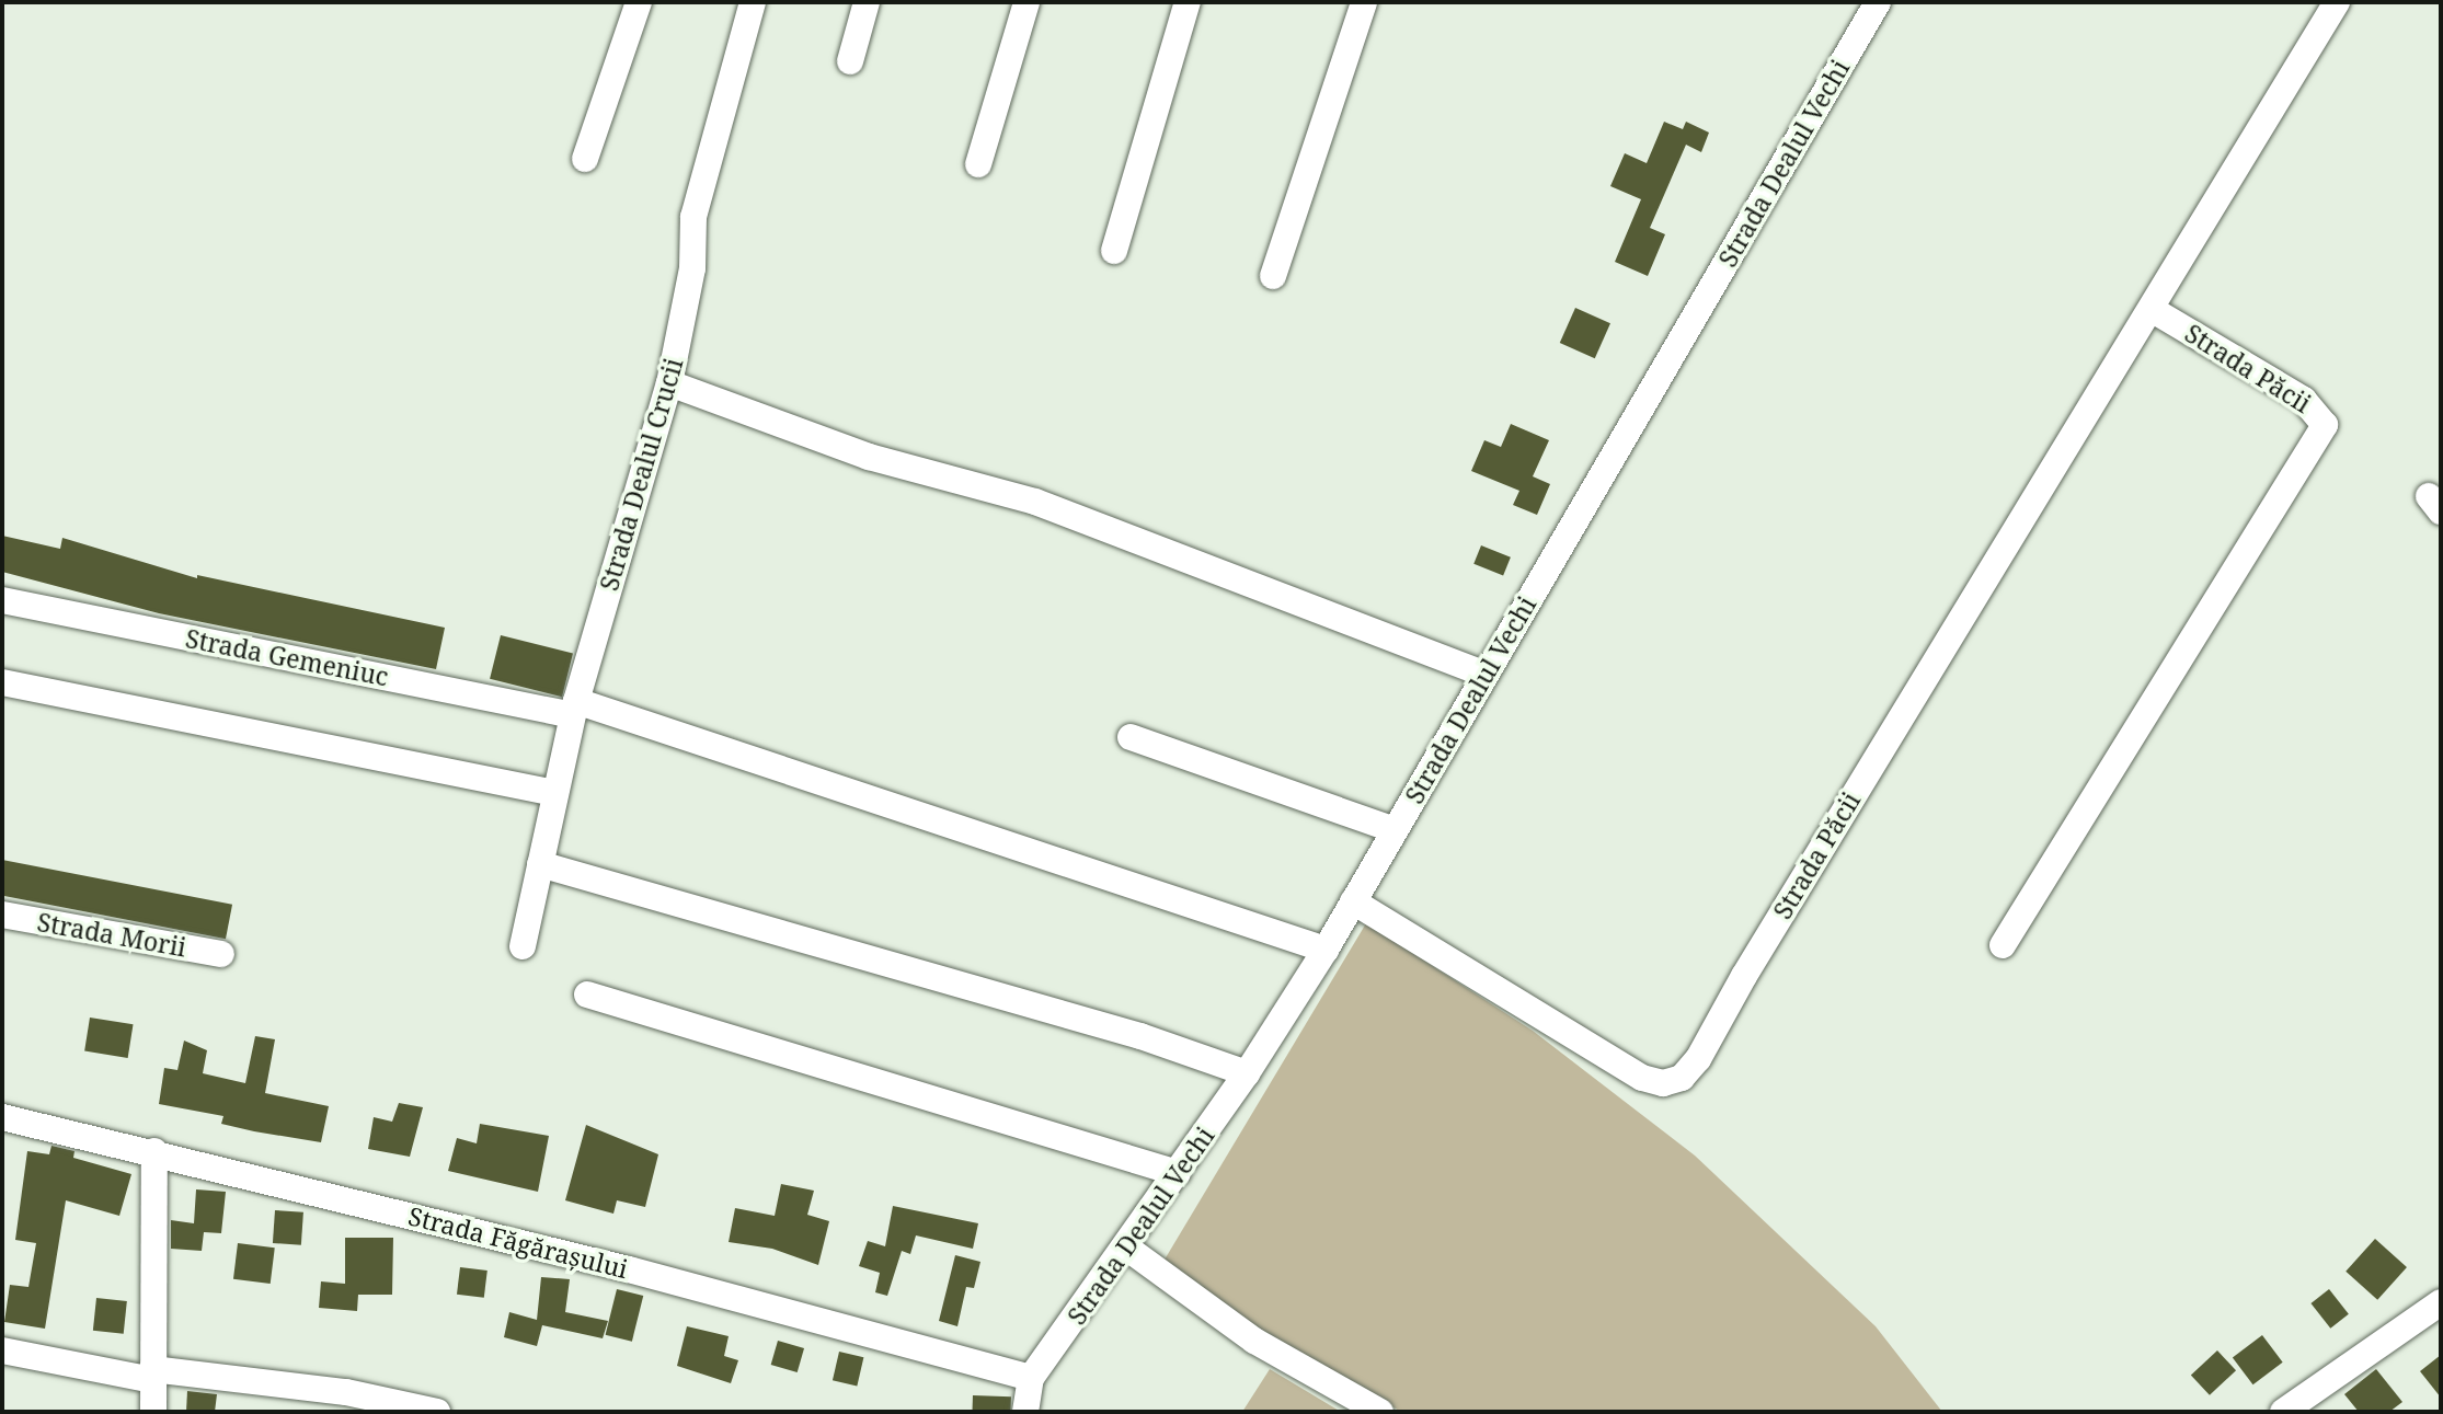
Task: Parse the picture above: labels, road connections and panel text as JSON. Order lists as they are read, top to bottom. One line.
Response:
{"streets":{"street":["Strada Dealul Vechi","Strada Păcii","Strada Dealul Crucii","Strada Gemeniuc","Strada Morii","Strada Făgărașului"]},"crossings":[["Strada Dealul Vechi","Strada Păcii"],["Strada Dealul Vechi","Strada Gemeniuc"],["Strada Dealul Vechi","Strada Făgărașului"],["Strada Dealul Crucii","Strada Gemeniuc"]]}
